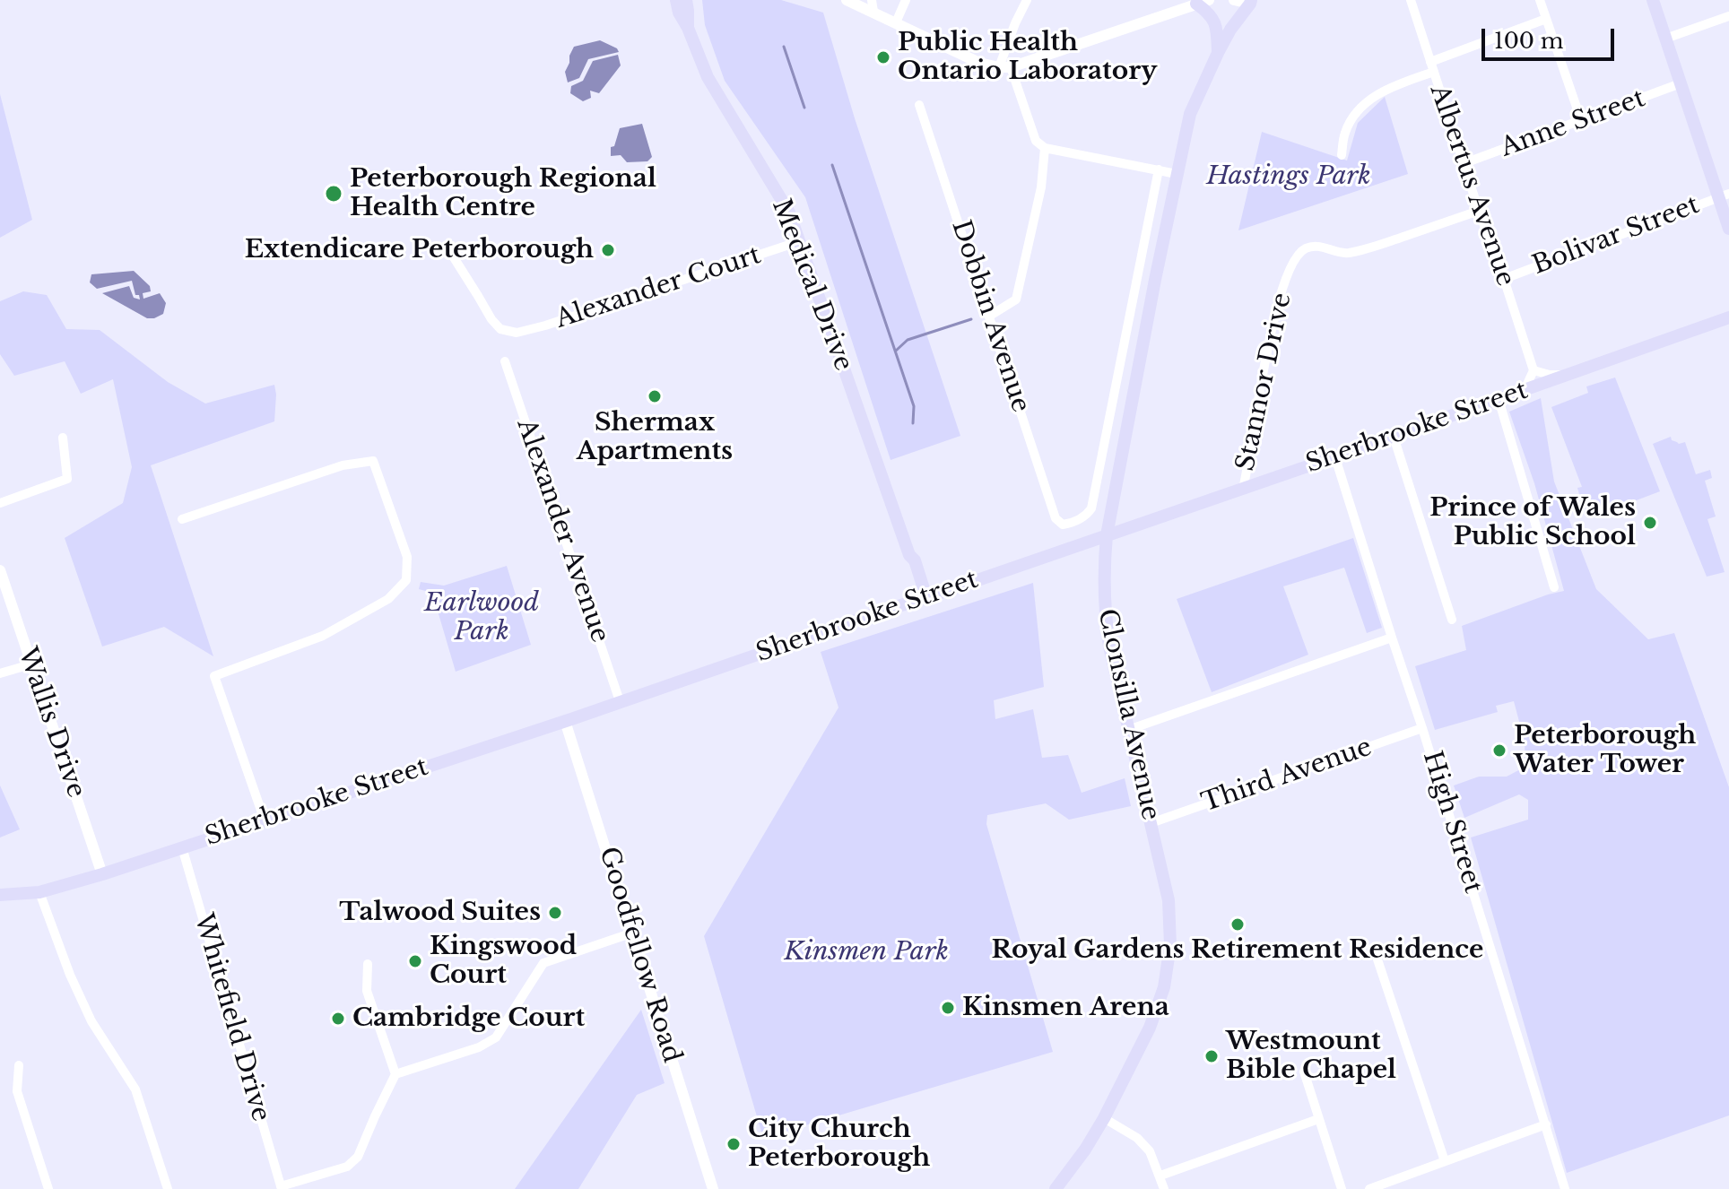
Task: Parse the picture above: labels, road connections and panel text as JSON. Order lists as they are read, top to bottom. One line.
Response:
{"streets":{"main road":["Medical Drive","Sherbrooke Street","Clonsilla Avenue"],"street":["Anne Street","Albertus Avenue","Bolivar Street","Alexander Court","Dobbin Avenue","Stannor Drive","Alexander Avenue","Wallis Drive","Third Avenue","High Street","Goodfellow Road","Whitefield Drive"]},"crossings":[["Anne Street","Albertus Avenue"],["Albertus Avenue","Bolivar Street"],["Albertus Avenue","Stannor Drive"],["Medical Drive","Alexander Court"],["Medical Drive","Sherbrooke Street"],["Stannor Drive","Sherbrooke Street"],["Sherbrooke Street","Alexander Avenue"],["Sherbrooke Street","Clonsilla Avenue"],["Sherbrooke Street","Wallis Drive"],["Sherbrooke Street","High Street"],["Sherbrooke Street","Goodfellow Road"],["Sherbrooke Street","Whitefield Drive"],["Clonsilla Avenue","Third Avenue"],["Third Avenue","High Street"]],"parks":["Hastings Park","Earlwood Park","Kinsmen Park"],"places":["Public Health Ontario Laboratory","Peterborough Regional Health Centre","Extendicare Peterborough","Shermax Apartments","Prince of Wales Public School","Peterborough Water Tower","Talwood Suites","Royal Gardens Retirement Residence","Kingswood Court","Kinsmen Arena","Cambridge Court","Westmount Bible Chapel","City Church Peterborough"],"scale_bar":"100 m"}
